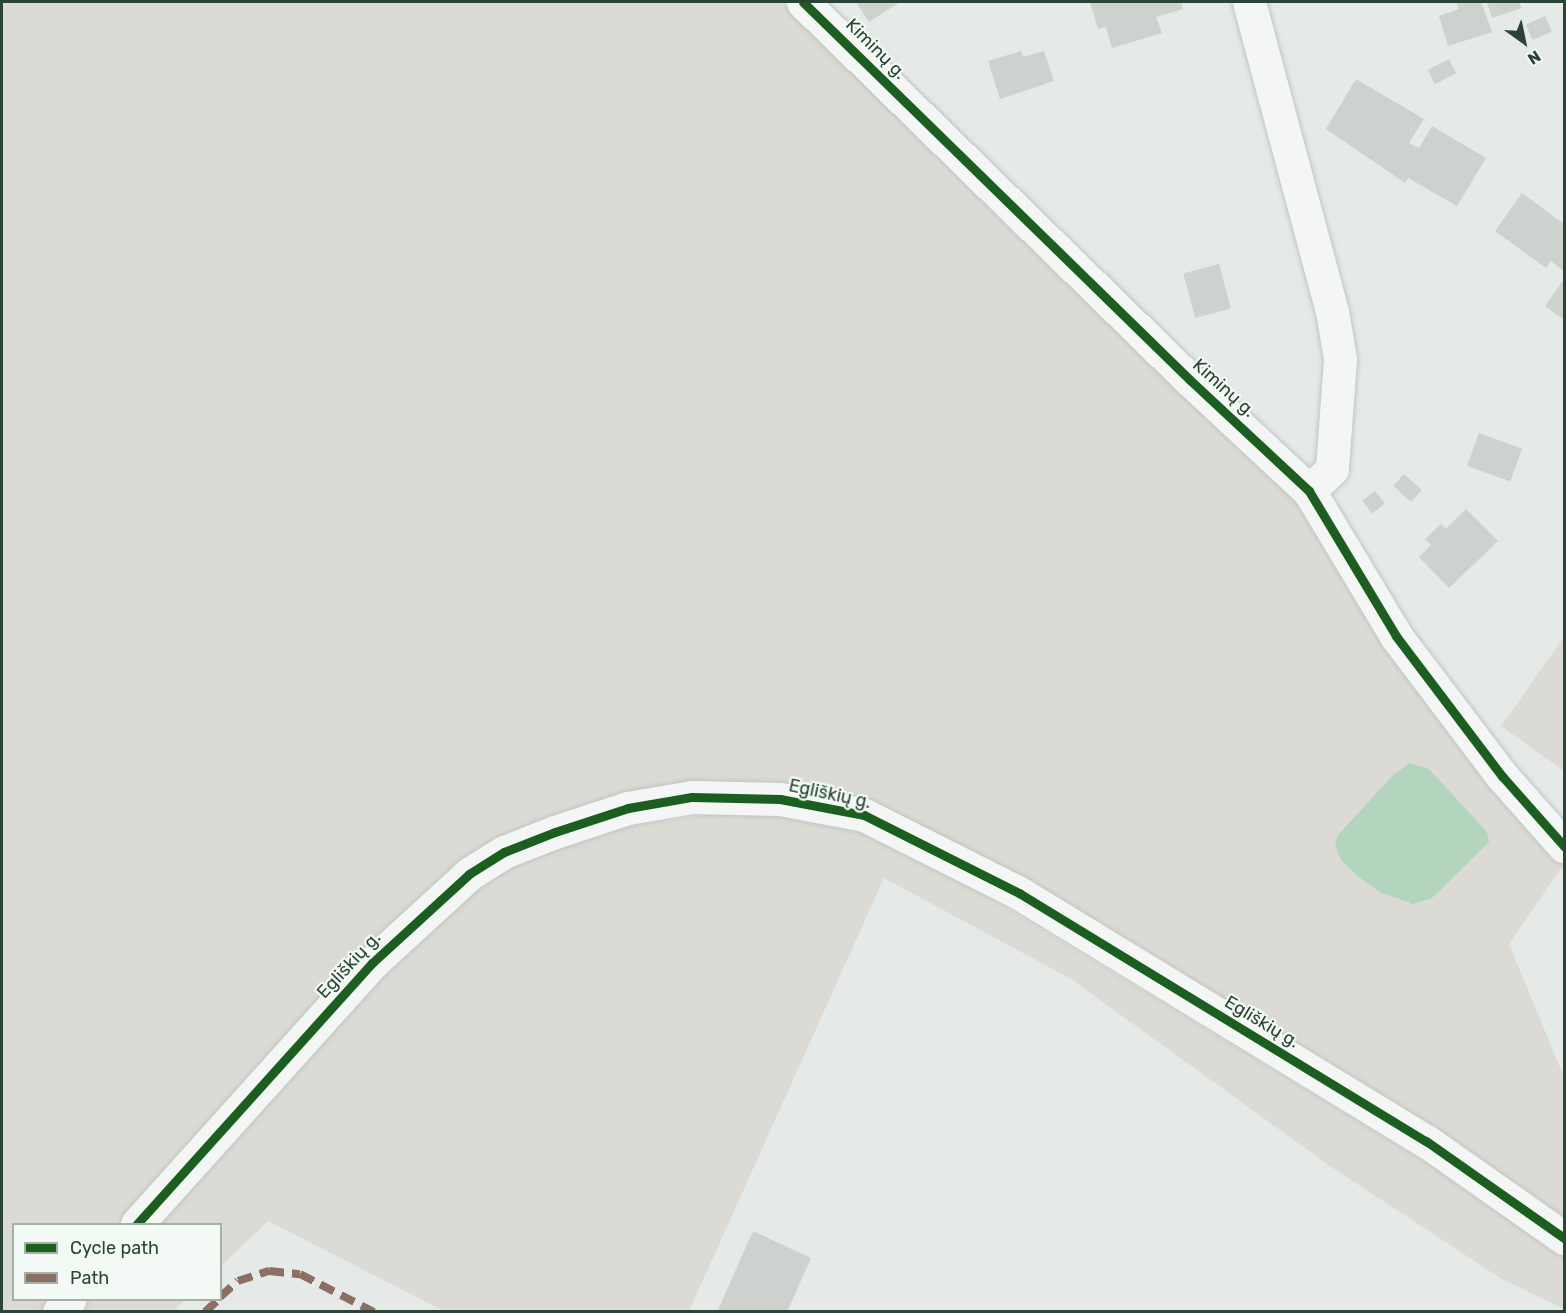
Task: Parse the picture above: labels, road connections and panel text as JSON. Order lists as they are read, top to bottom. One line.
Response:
{"streets":{"street":["Kiminų g.","Egliškių g."]},"legend":["Cycle path","Path"],"north":"bottom right"}
